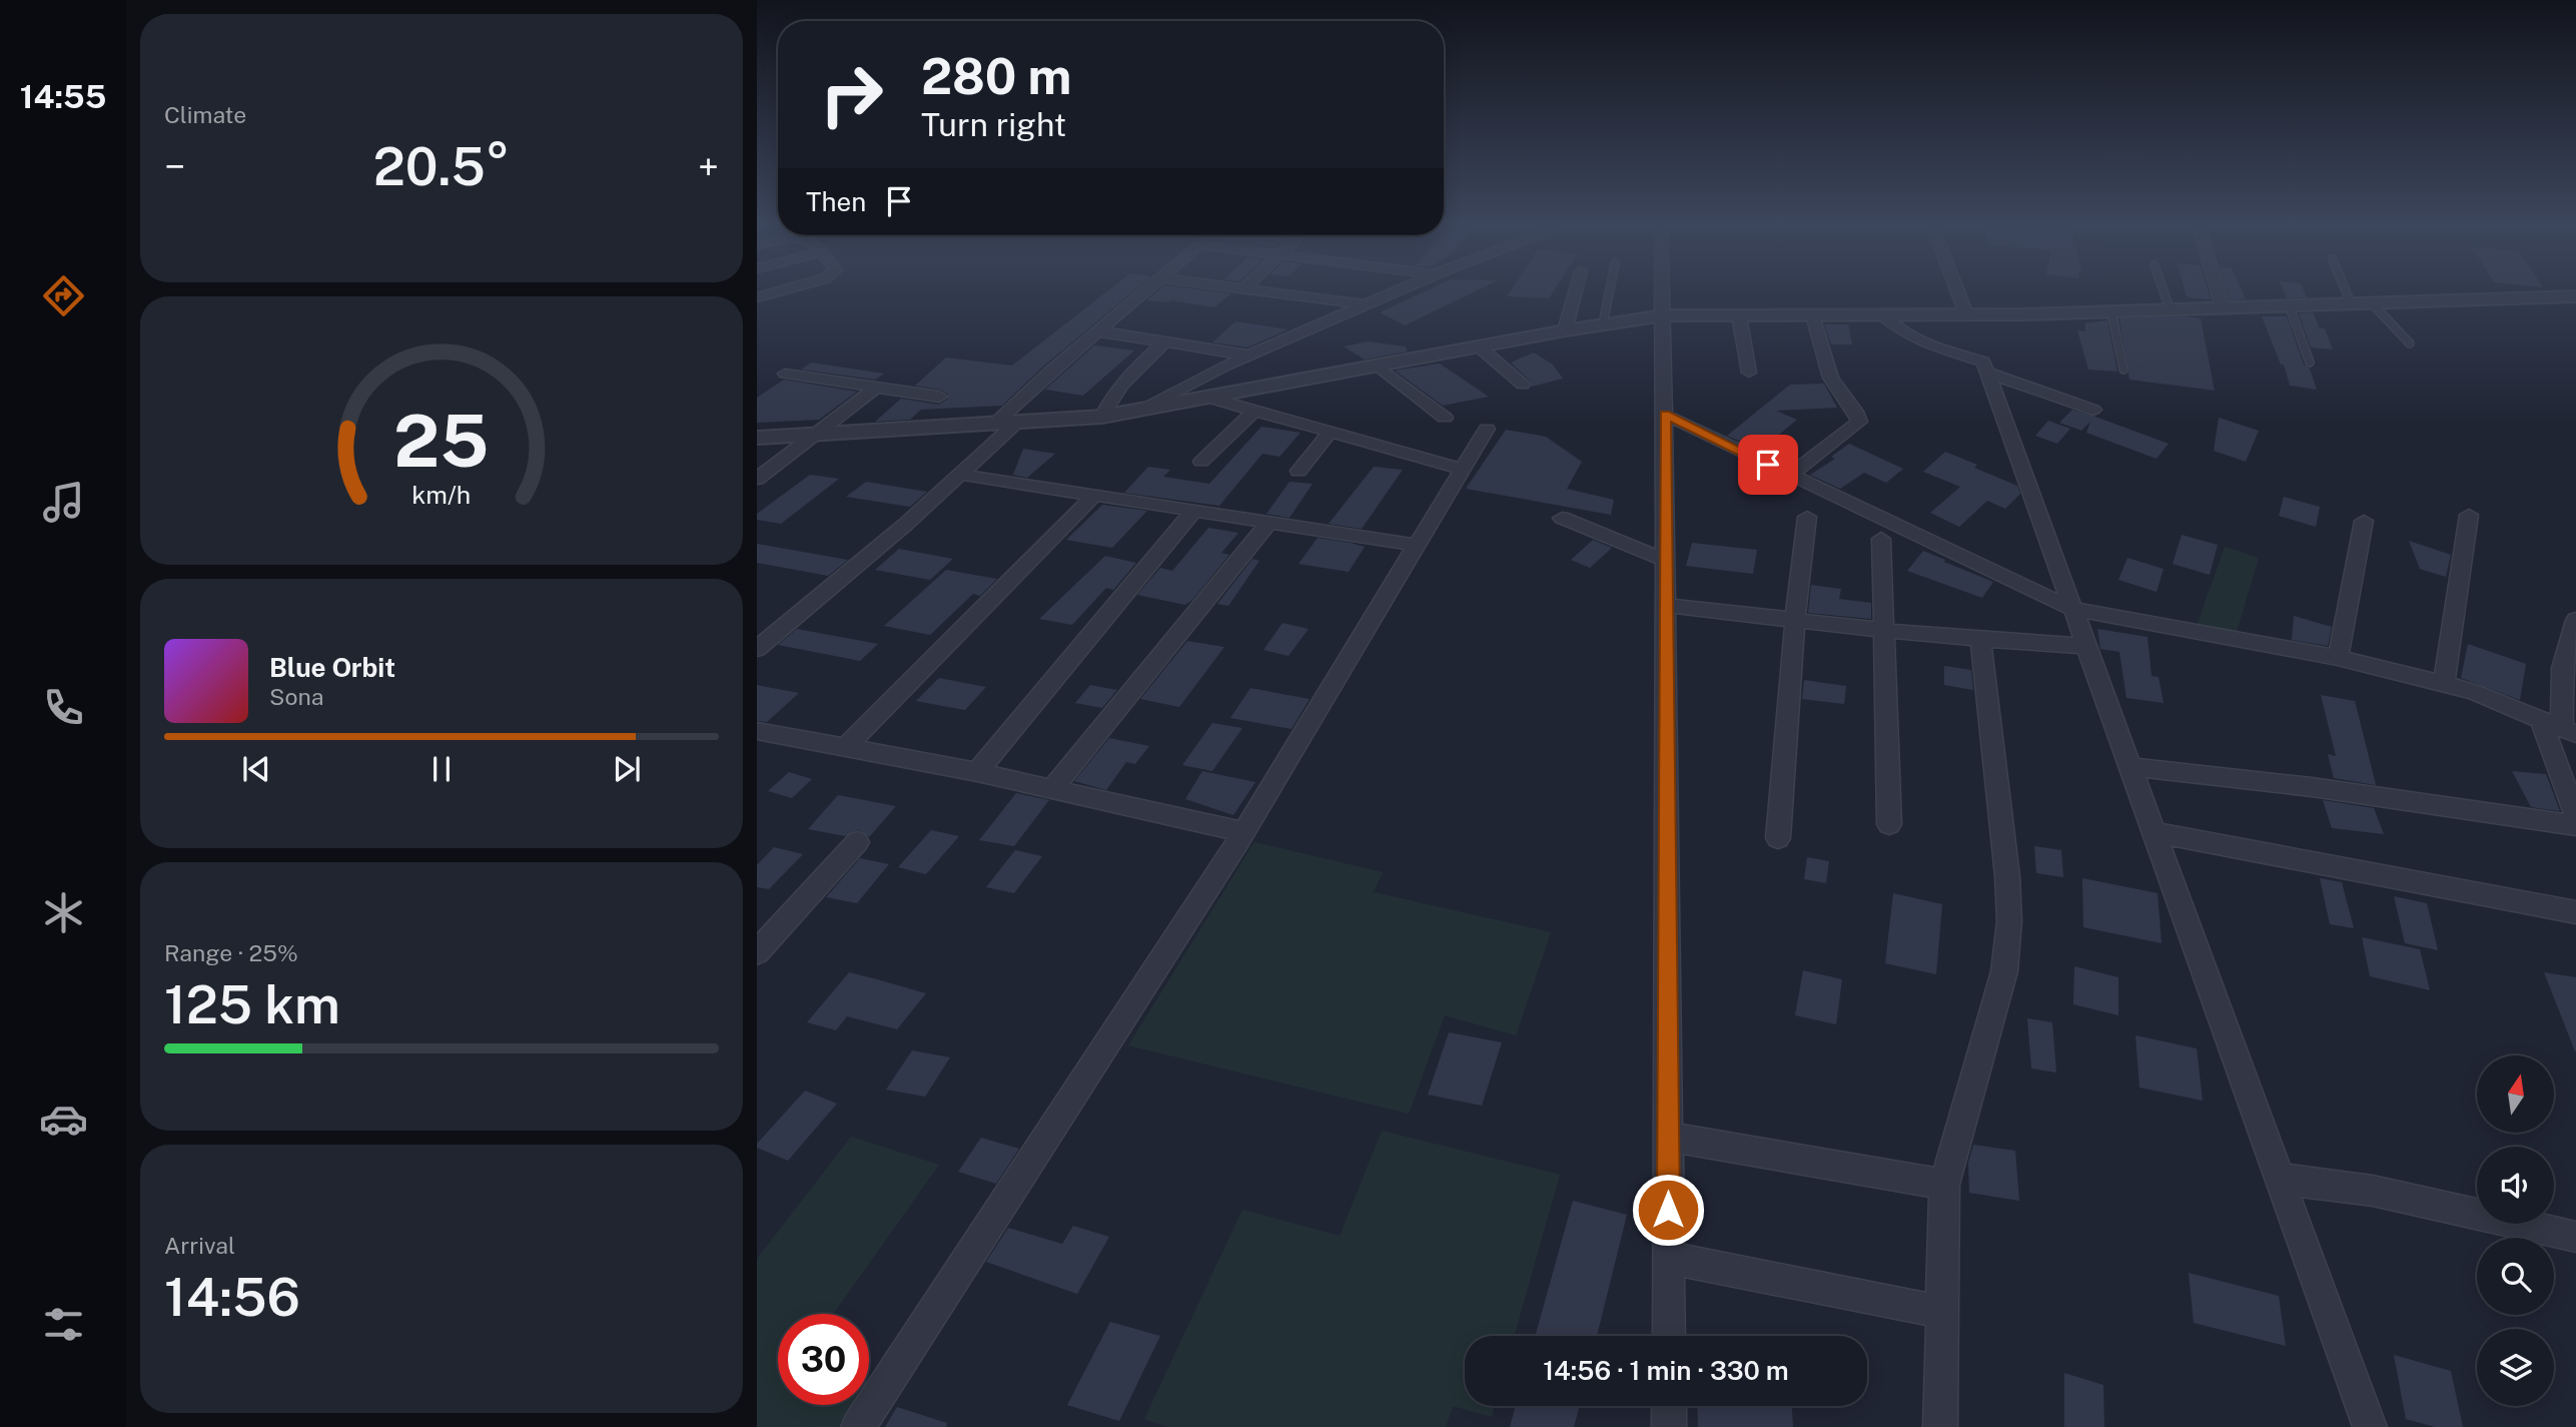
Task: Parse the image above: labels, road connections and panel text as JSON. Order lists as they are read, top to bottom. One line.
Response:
{"north":"top","page":{"tabs":"14:55","tile":["Climate",["Range · 25%","125 km"],["Arrival","14:56"]],"turn":["280 m","Turn right"],"heat":["−","20.5°","+"],"then":"Then","song":["Blue Orbit","Sona"],"limit":"30","trip":"14:56 · 1 min · 330 m","gauge":["25","km/h"]}}
